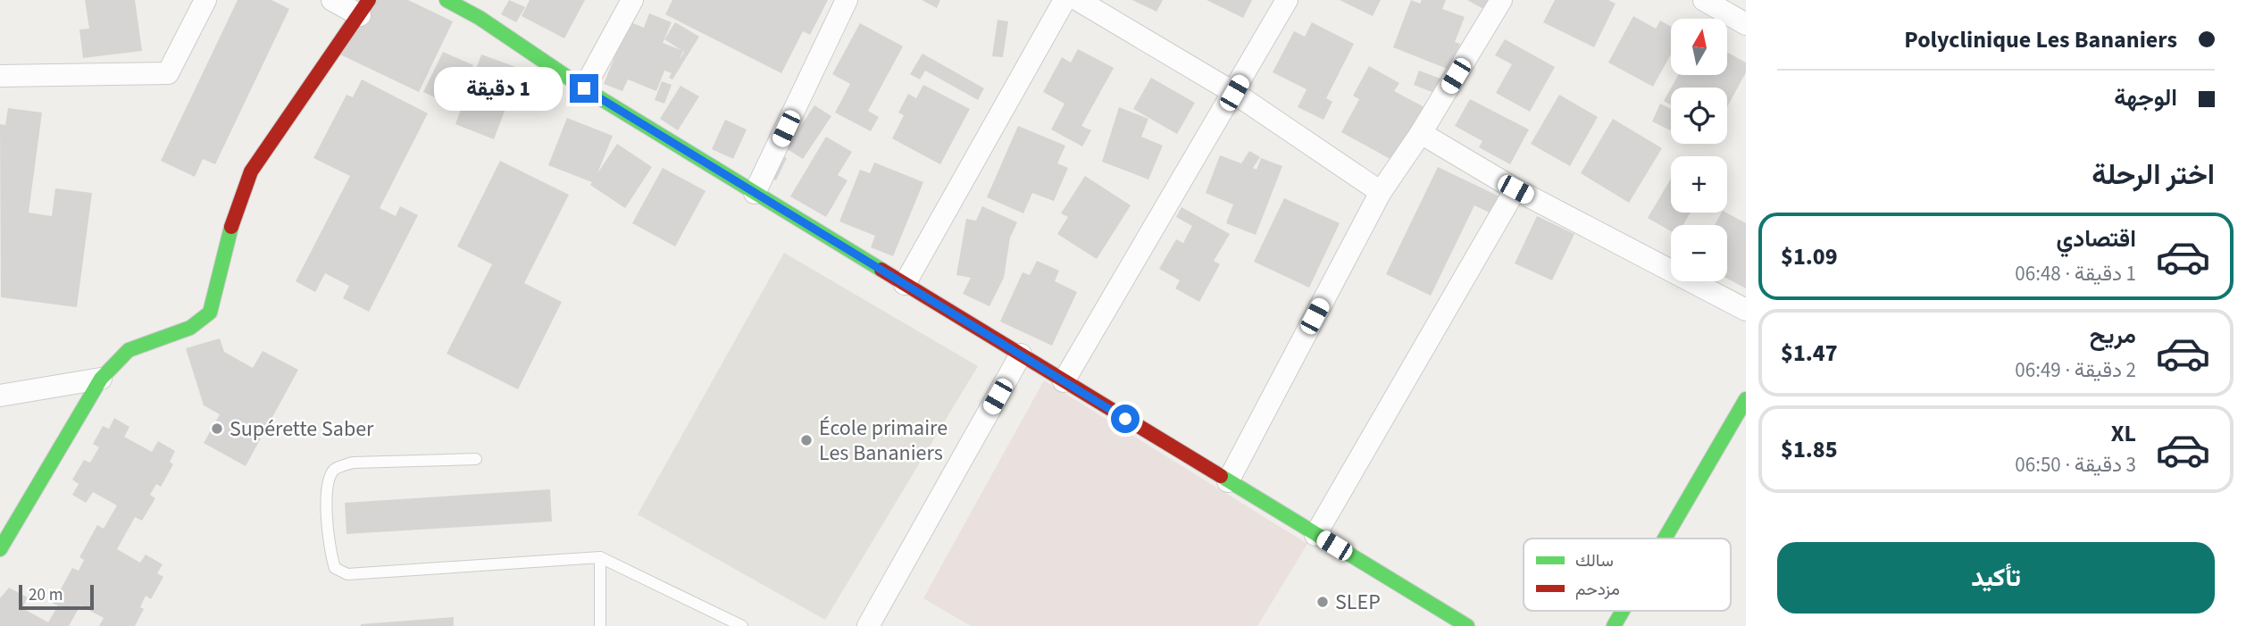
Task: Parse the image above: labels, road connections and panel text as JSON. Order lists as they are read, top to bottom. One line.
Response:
{"places":["Supérette Saber","École primaire Les Bananiers","SLEP"],"legend":["سالك","مزدحم"],"scale_bar":"20 m","north":"top","page":{"banner":["Polyclinique Les Bananiers","الوجهة"],"map_buttons":["+","−"],"bubble":"1 دقيقة","heading":"اختر الرحلة","list":[{"name":"اقتصادي","note":"1 دقيقة · 06:48","value":"$1.09"},{"name":"مريح","note":"2 دقيقة · 06:49","value":"$1.47"},{"name":"XL","note":"3 دقيقة · 06:50","value":"$1.85"}],"buttons":"تأكيد","scale":"20 m"}}
